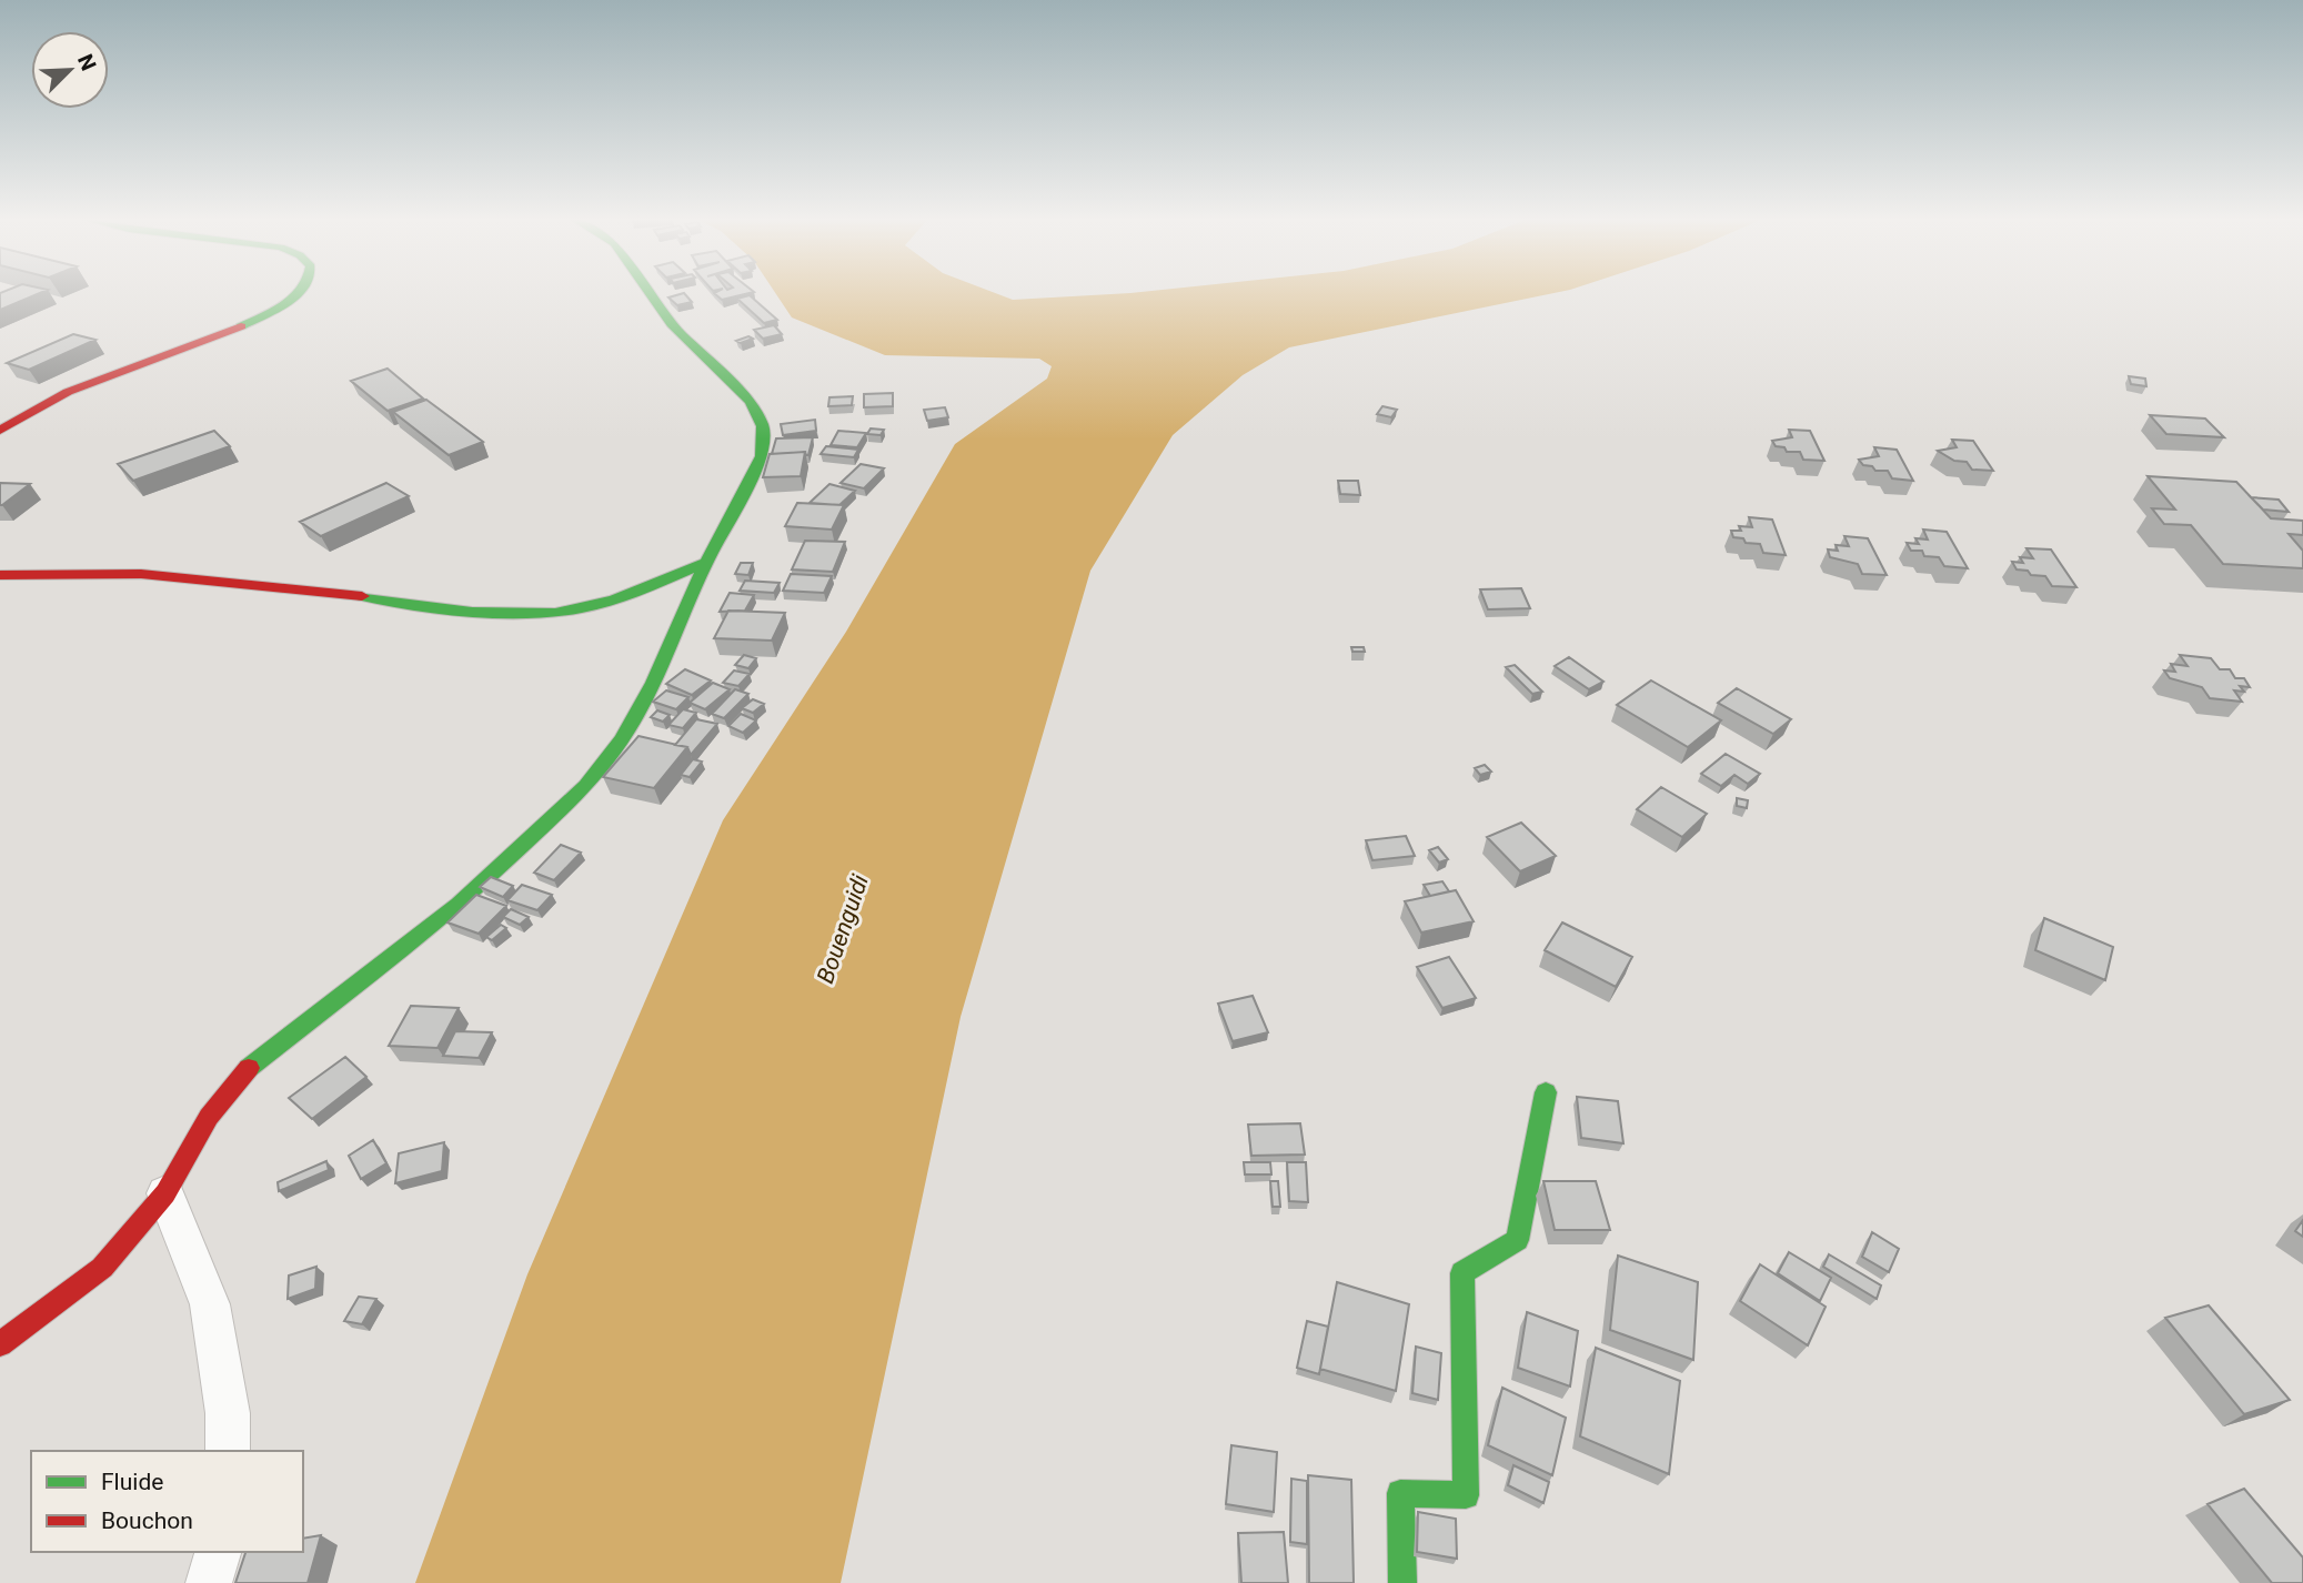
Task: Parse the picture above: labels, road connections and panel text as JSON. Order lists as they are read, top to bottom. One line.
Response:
{"water":["Bouenguidi"],"legend":["Fluide","Bouchon"],"north":"top right"}
